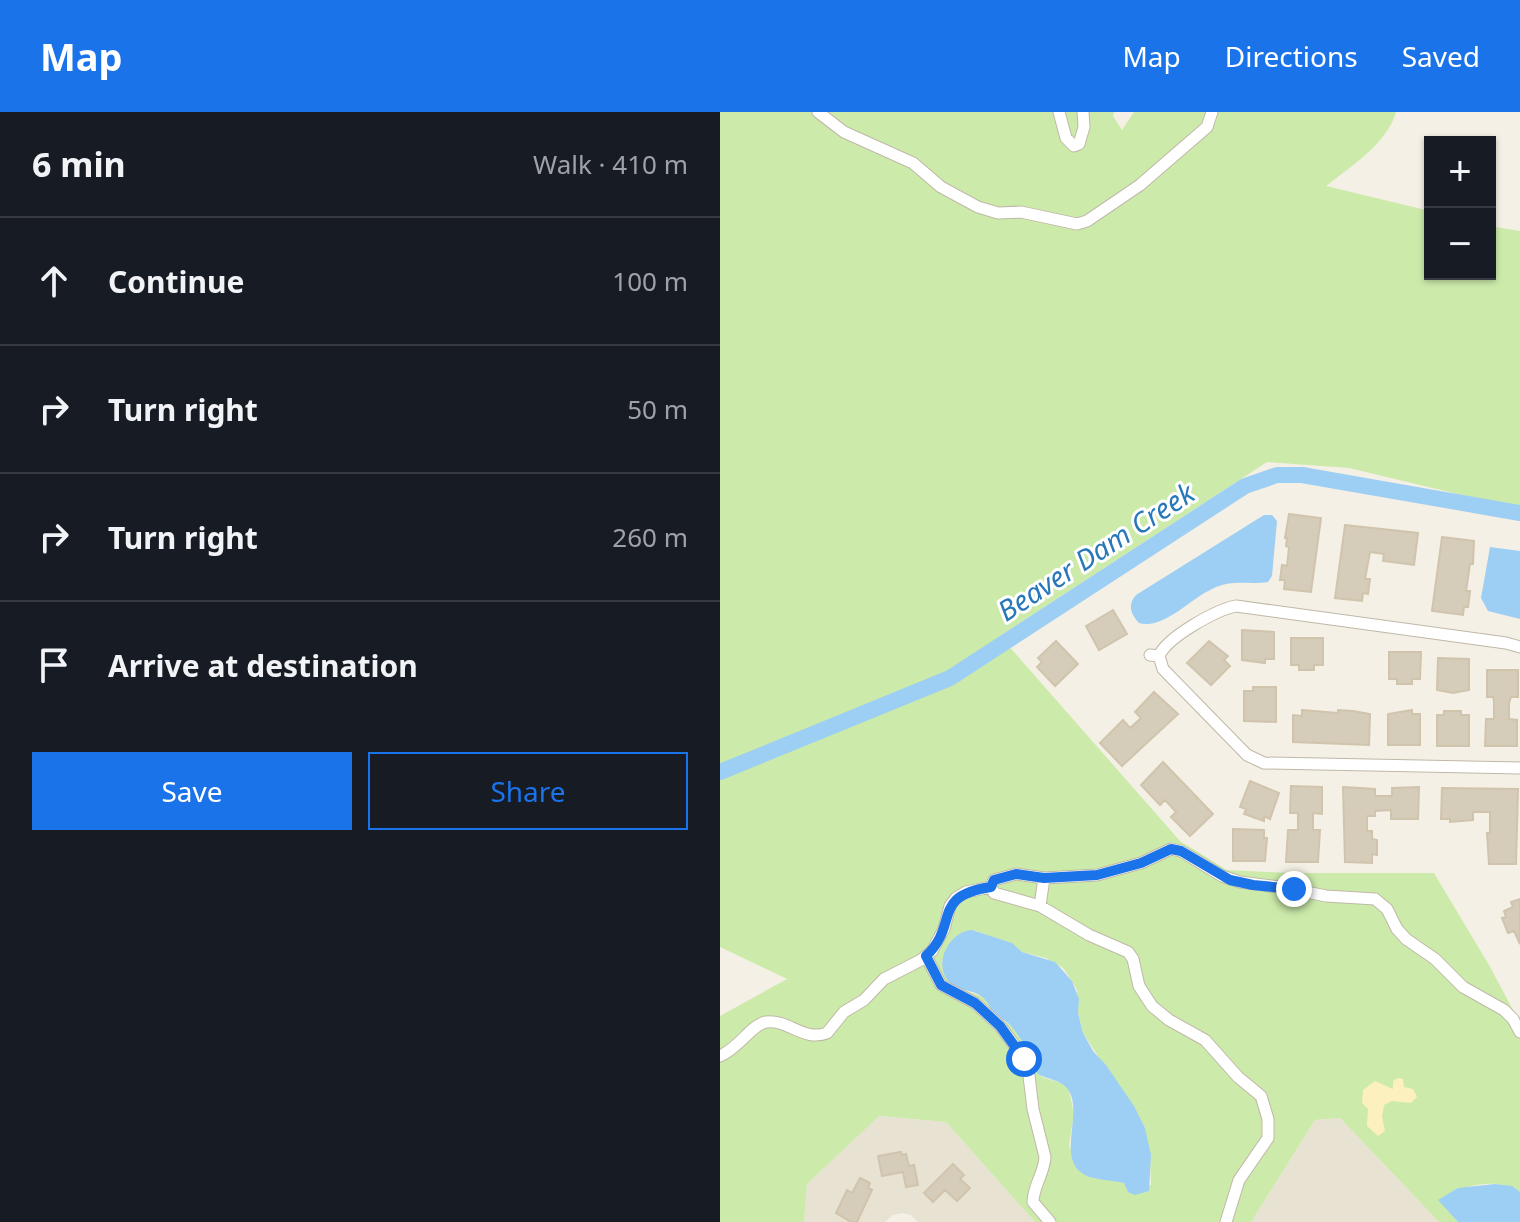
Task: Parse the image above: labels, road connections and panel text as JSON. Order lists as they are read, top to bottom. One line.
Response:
{"water":["Beaver Dam Creek"],"page":{"header":"Map","nav":["Map","Directions","Saved"],"heading":["6 min","Walk · 410 m"],"map_buttons":["+","−"],"list":[["Continue","100 m"],["Turn right","50 m"],["Turn right","260 m"],"Arrive at destination"],"buttons":["Save","Share"]}}
